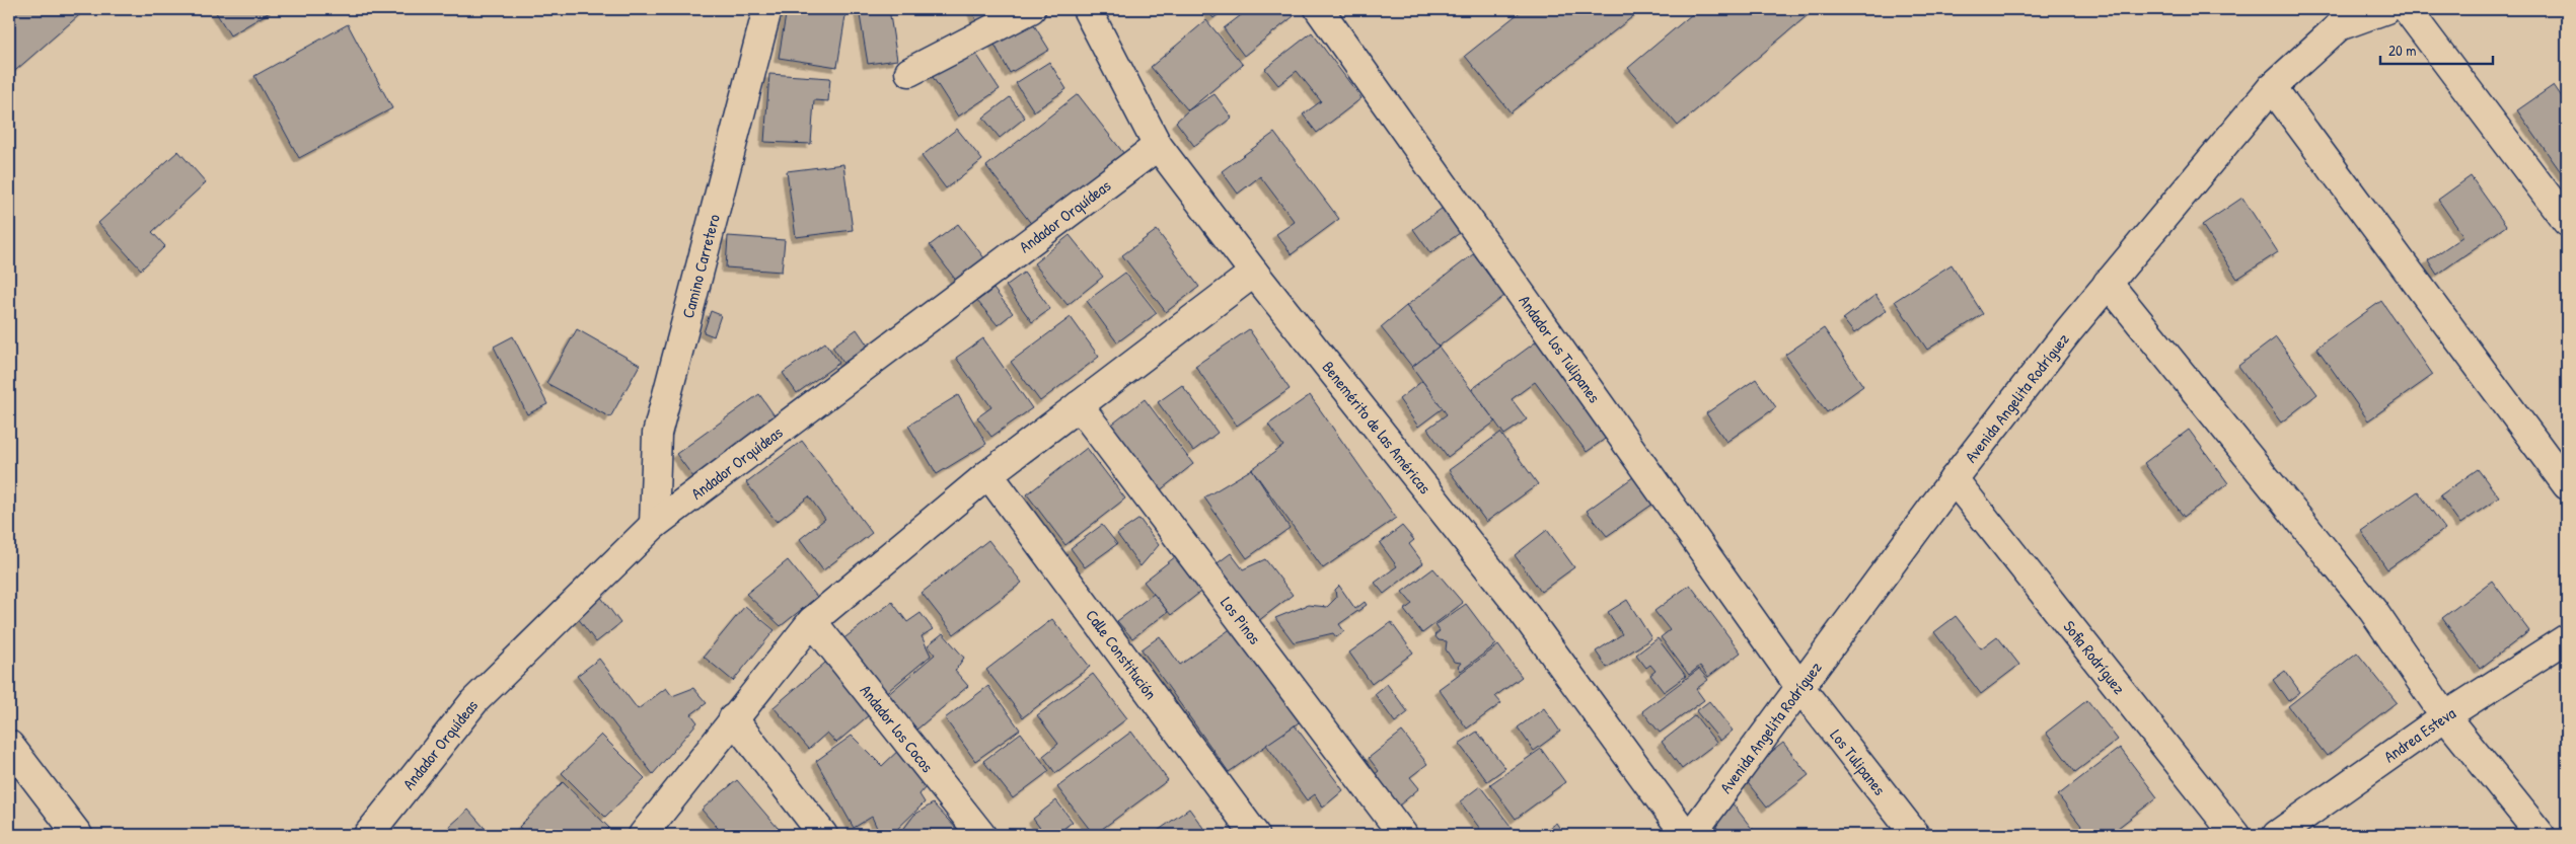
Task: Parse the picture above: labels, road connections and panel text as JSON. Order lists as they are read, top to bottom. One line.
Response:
{"streets":{"street":["Andador Orquídeas","Camino Carretero","Andador los Tulipanes","Avenida Angelita Rodríguez","Benemérito de las Américas","Los Pinos","Calle Constitución","Sofia Rodríguez","Andador los Cocos","Andrea Esteva","Los Tulipanes"]},"crossings":[["Andador Orquídeas","Camino Carretero"],["Andador Orquídeas","Benemérito de las Américas"],["Andador los Tulipanes","Avenida Angelita Rodríguez"],["Andador los Tulipanes","Los Tulipanes"],["Avenida Angelita Rodríguez","Sofia Rodríguez"],["Avenida Angelita Rodríguez","Los Tulipanes"]],"scale_bar":"20 m"}
